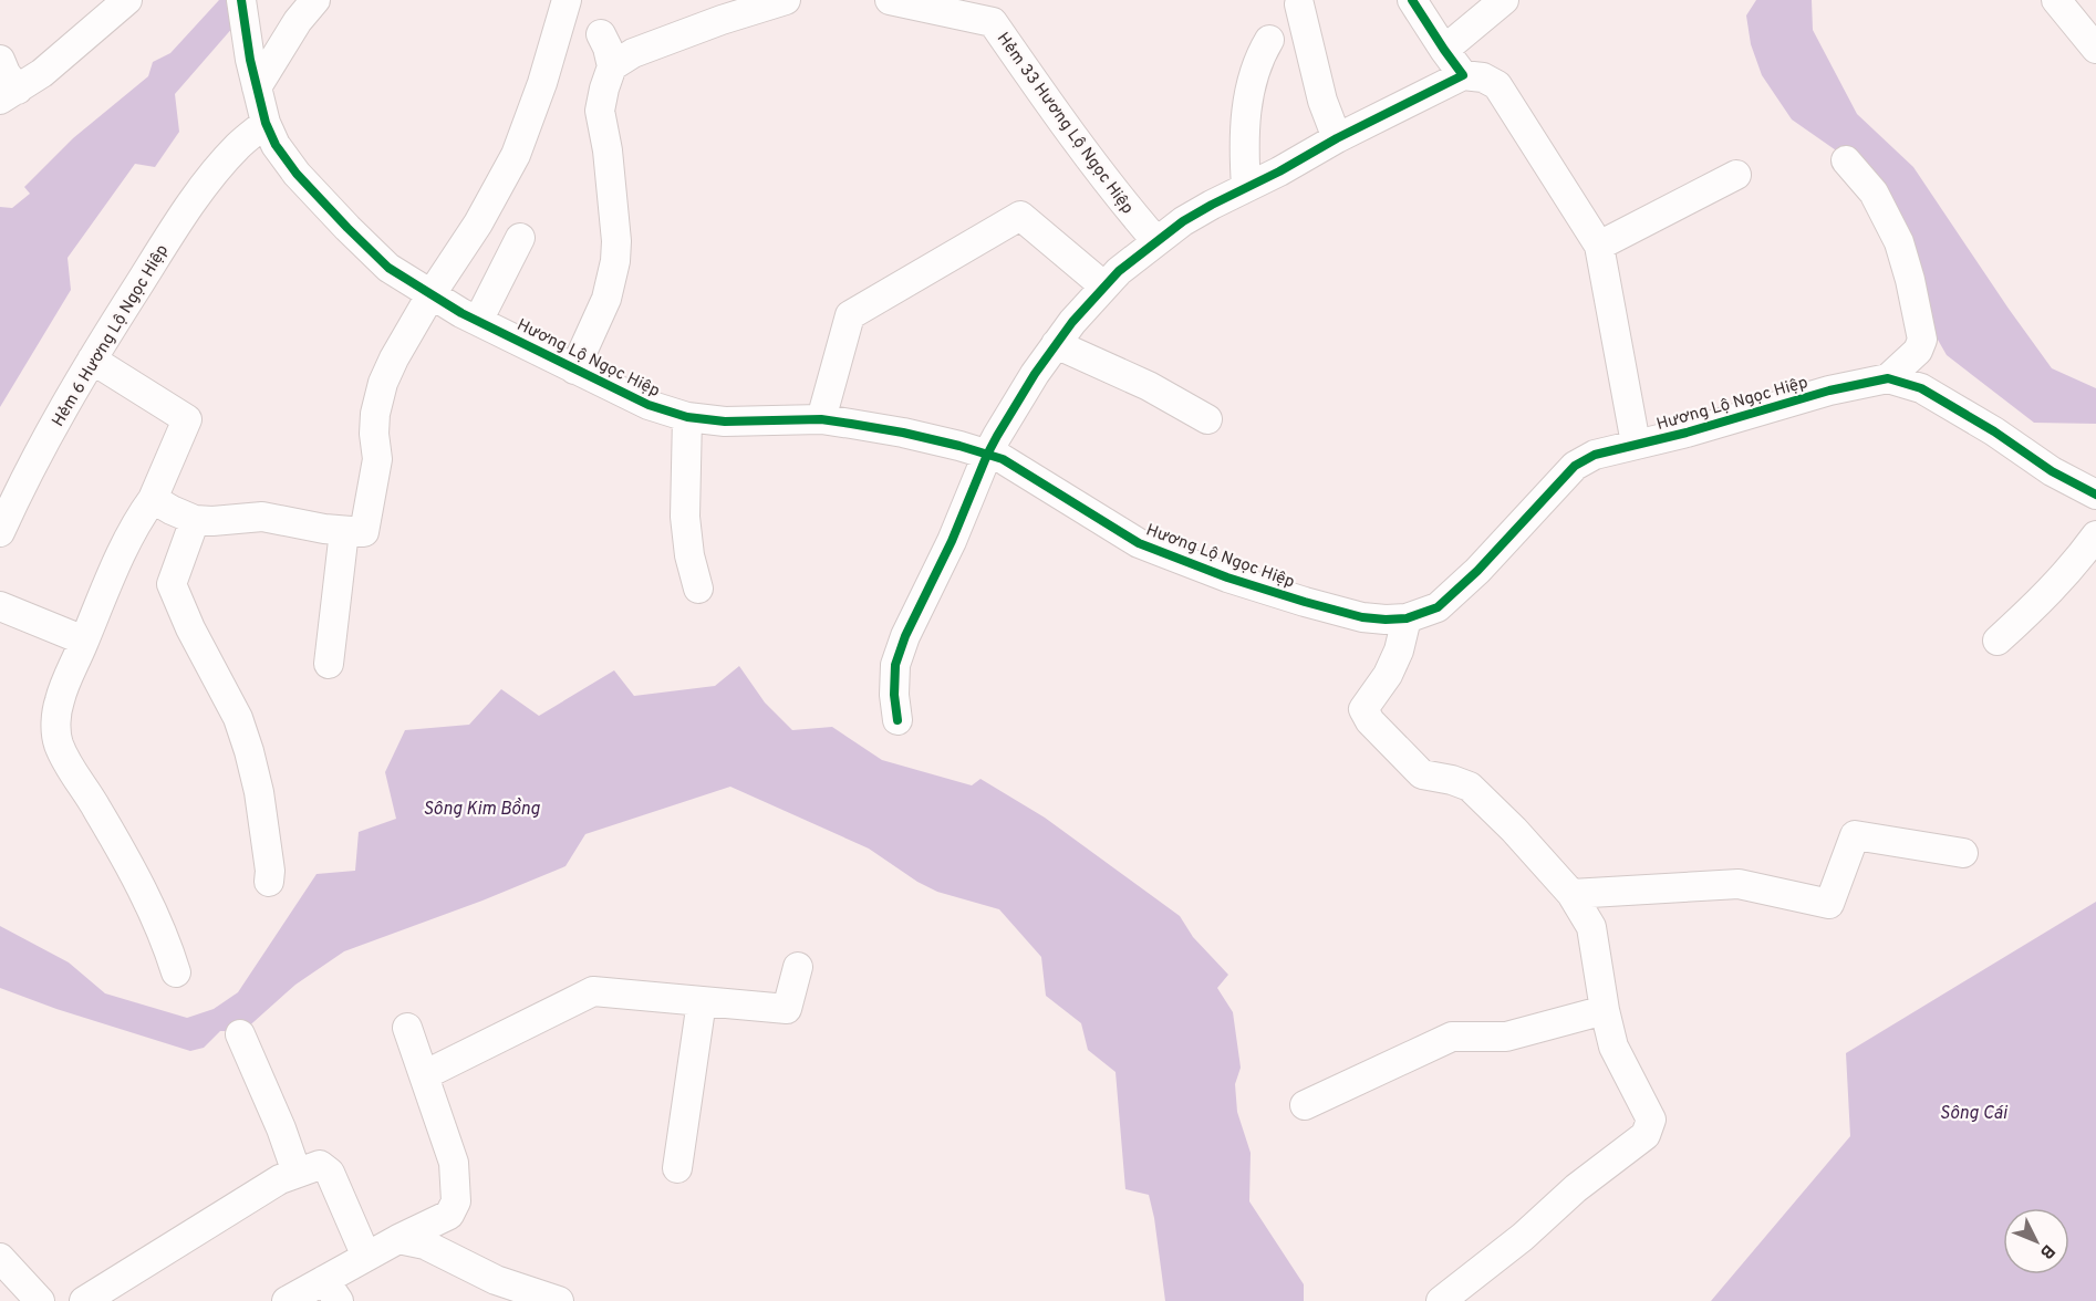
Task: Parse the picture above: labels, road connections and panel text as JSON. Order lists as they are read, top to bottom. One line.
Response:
{"streets":{"street":["Hẻm 33 Hương Lộ Ngọc Hiệp","Hẻm 6 Hương Lộ Ngọc Hiệp","Hương Lộ Ngọc Hiệp"]},"crossings":[["Hẻm 6 Hương Lộ Ngọc Hiệp","Hương Lộ Ngọc Hiệp"]],"water":["Sông Kim Bồng","Sông Cái"],"north":"bottom right"}
